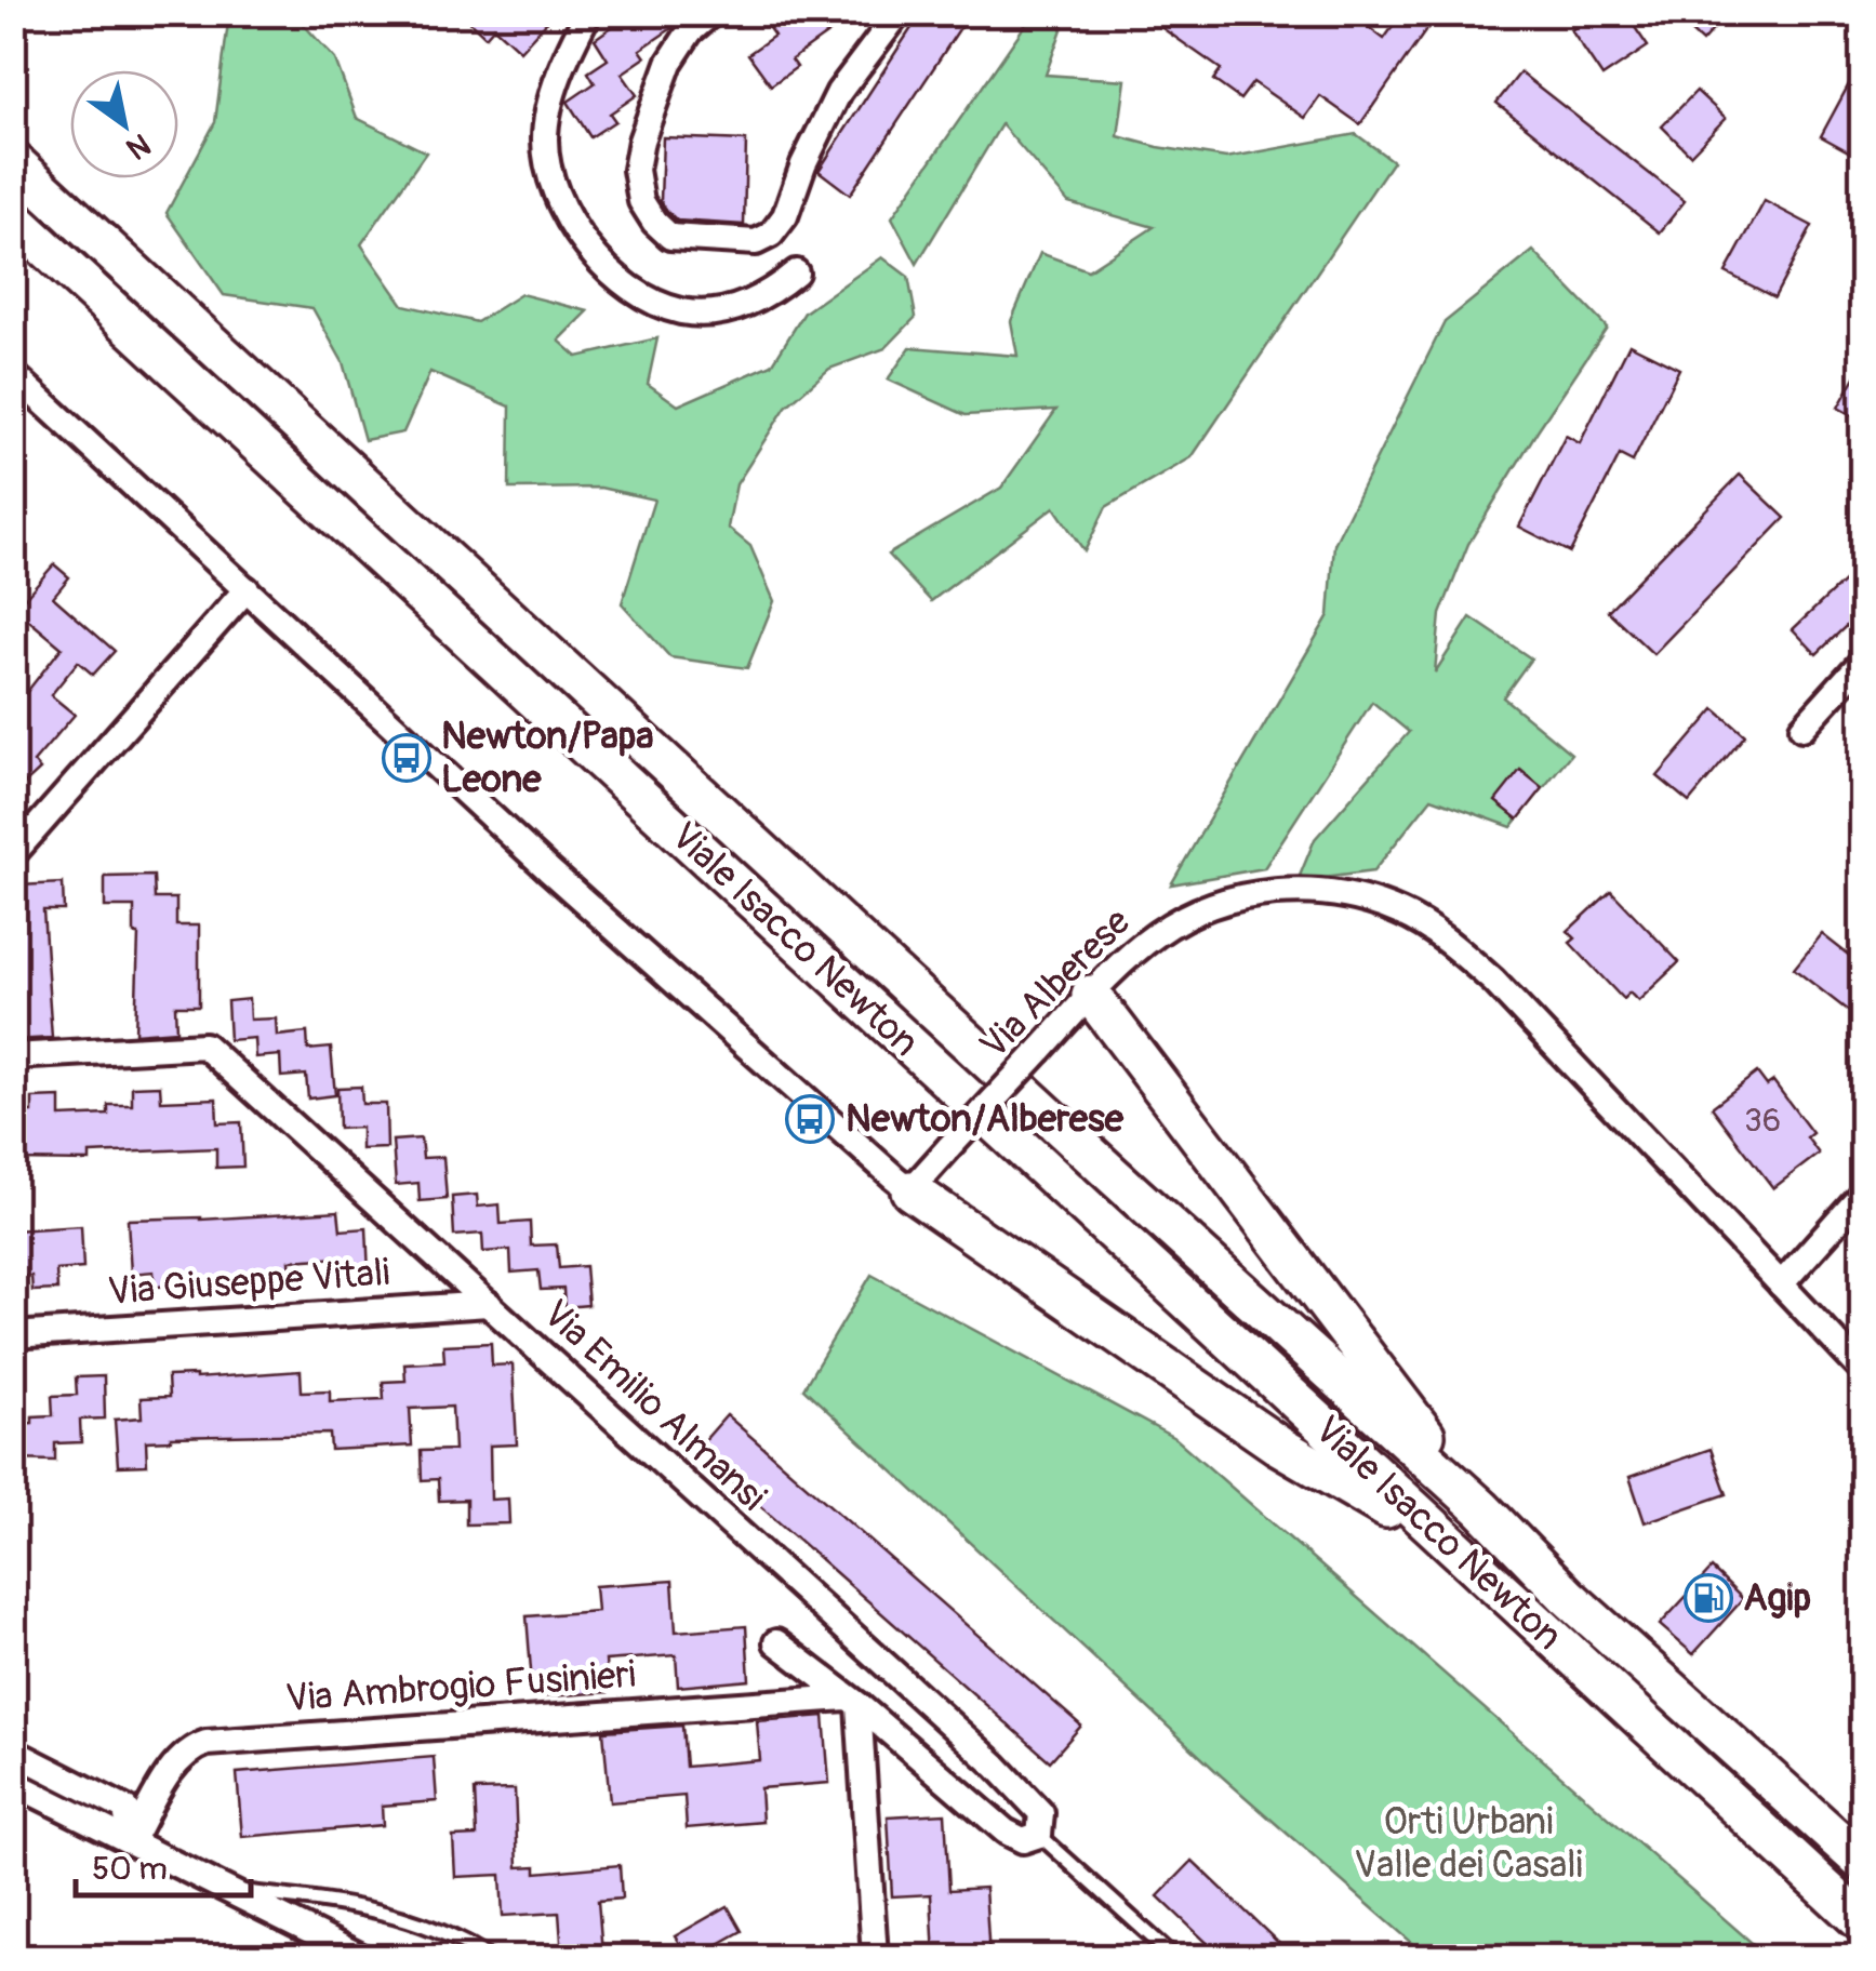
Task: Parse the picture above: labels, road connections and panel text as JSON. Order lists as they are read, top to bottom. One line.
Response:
{"streets":{"highway":["Viale Isacco Newton"],"street":["Via Alberese","Via Giuseppe Vitali","Via Emilio Almansi","Via Ambrogio Fusinieri"]},"crossings":[["Via Giuseppe Vitali","Via Emilio Almansi"]],"parks":["Orti Urbani Valle dei Casali"],"places":{"bus stop":["Newton/Papa Leone","Newton/Alberese"],"fuel station":["Agip"]},"house_numbers":["36"],"scale_bar":"50 m","north":"bottom right"}
